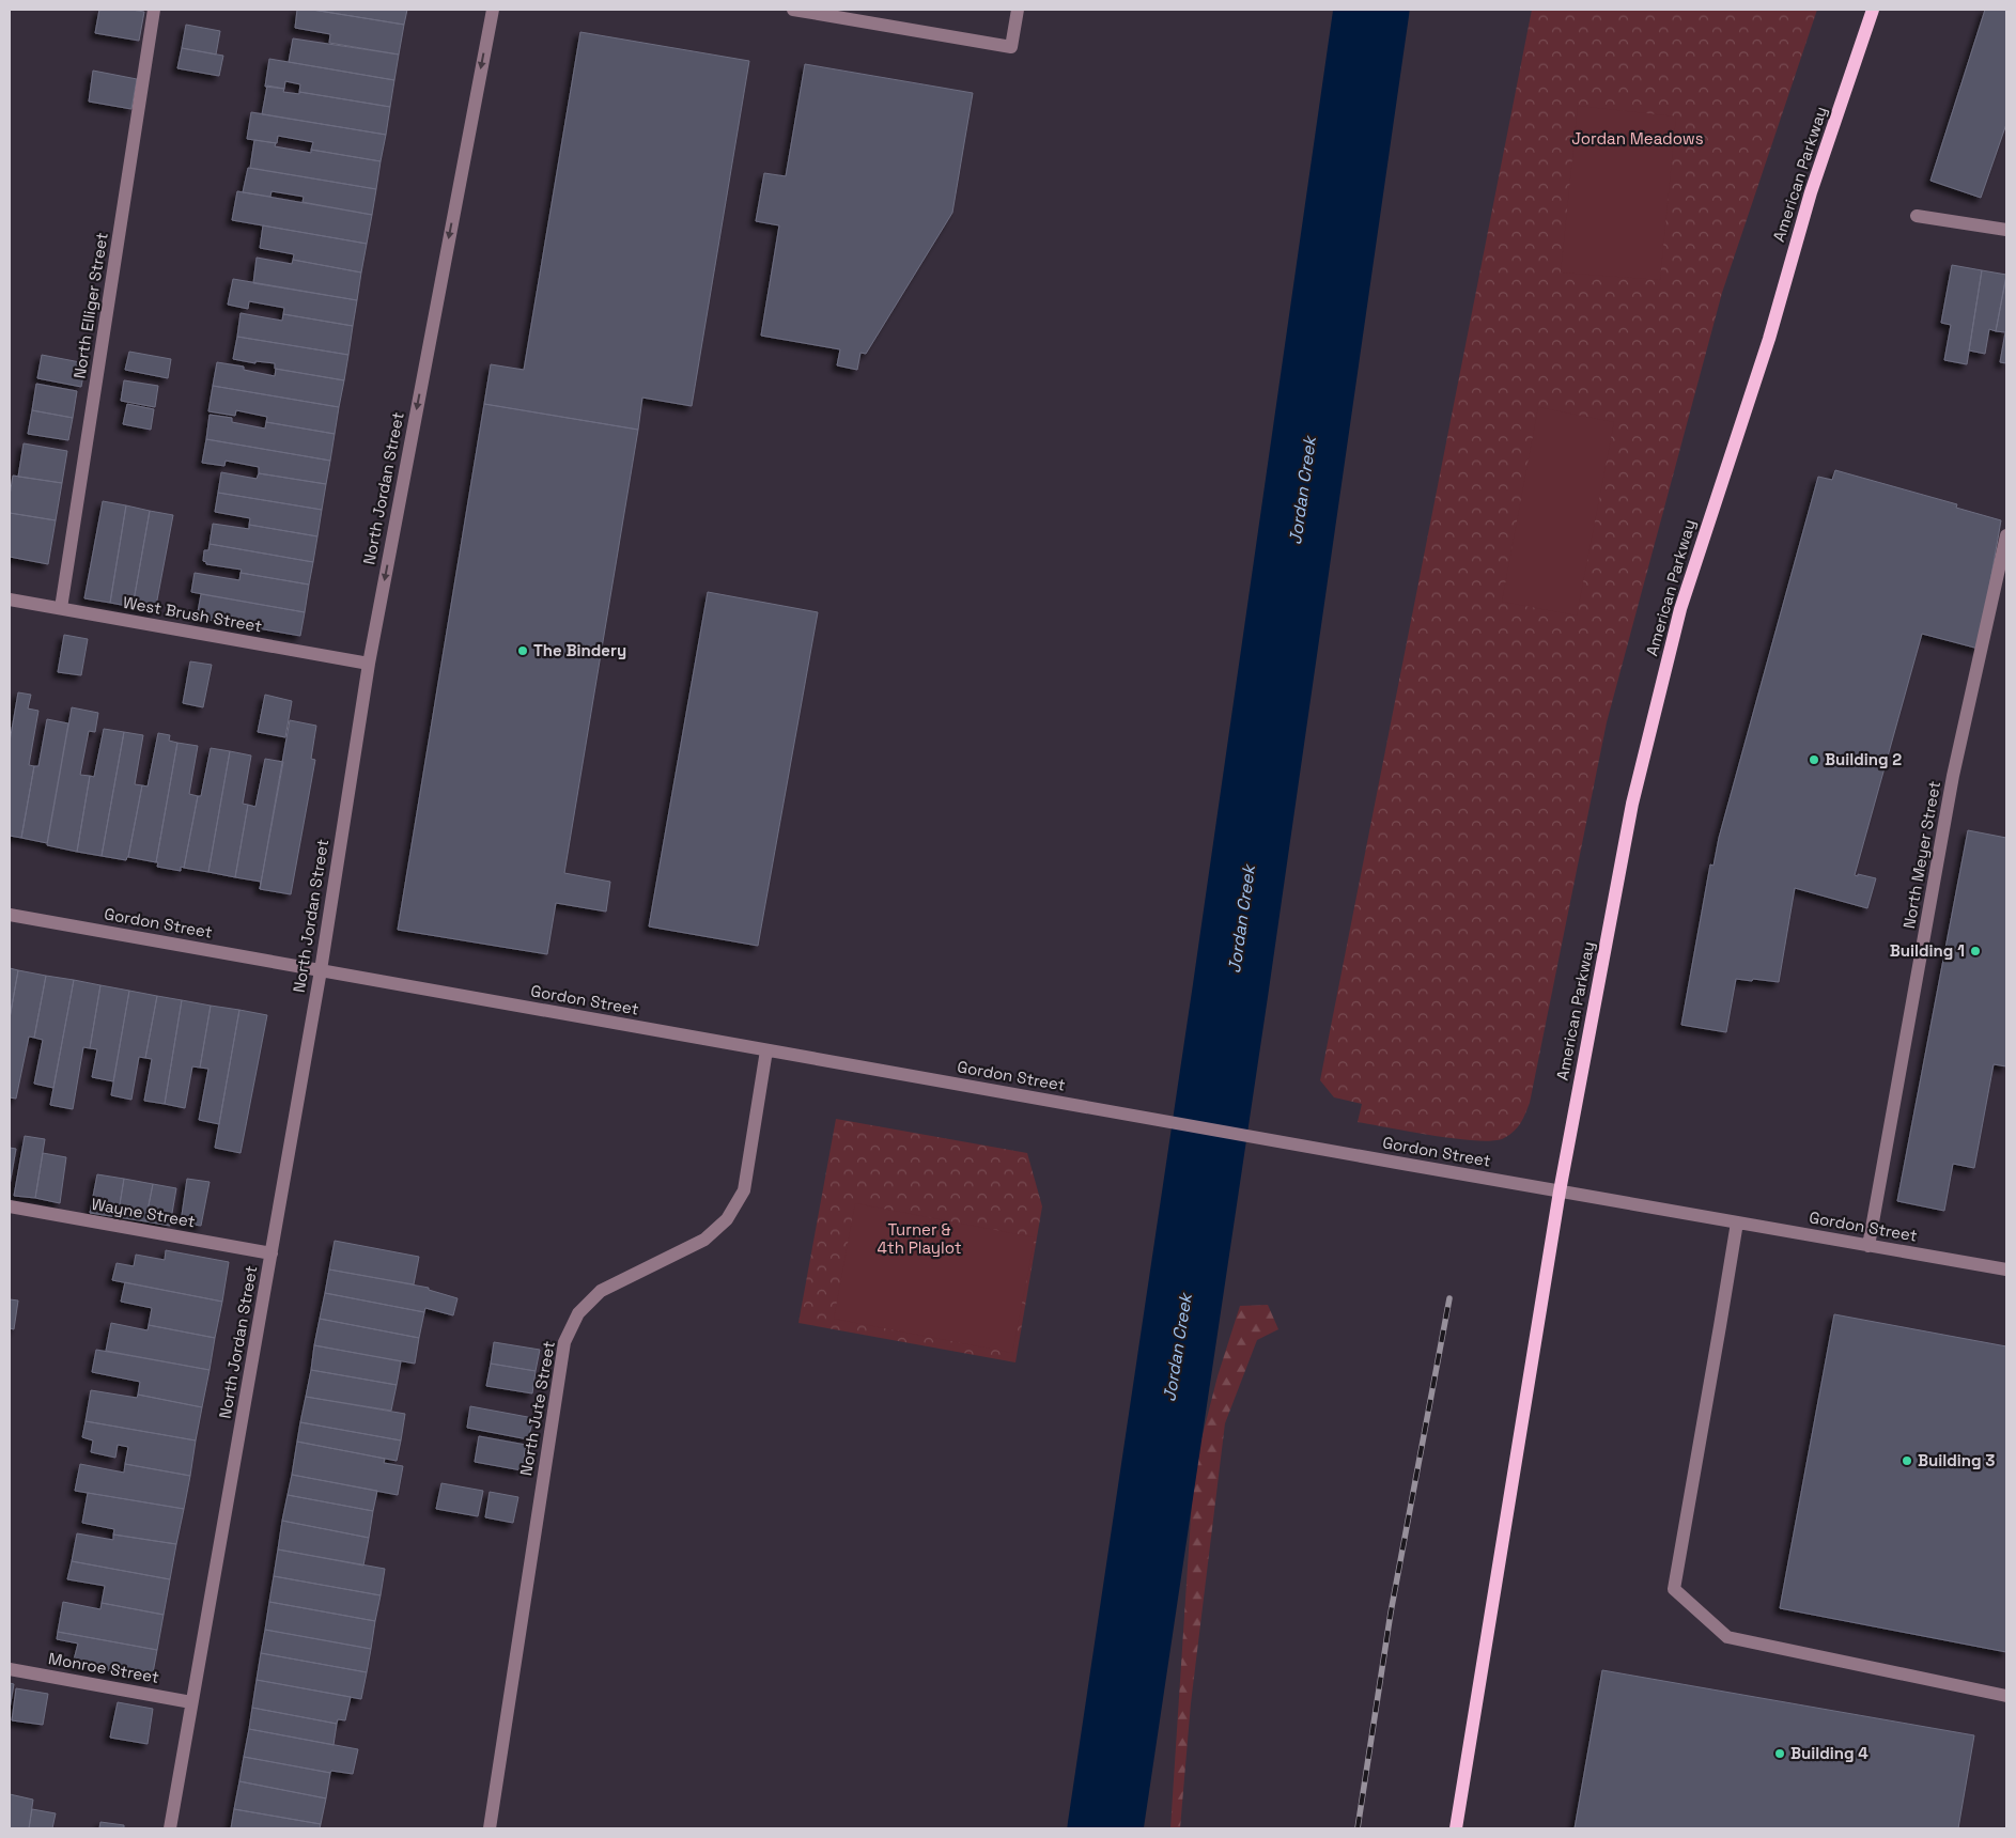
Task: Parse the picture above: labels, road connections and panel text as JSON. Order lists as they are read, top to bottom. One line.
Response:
{"streets":{"main road":["American Parkway"],"street":["North Elliger Street","North Jordan Street","West Brush Street","North Meyer Street","Gordon Street","Wayne Street","North Jute Street","Monroe Street"]},"crossings":[["American Parkway","Gordon Street"],["North Elliger Street","West Brush Street"],["North Jordan Street","West Brush Street"],["North Jordan Street","Gordon Street"],["North Jordan Street","Wayne Street"],["North Jordan Street","Monroe Street"],["North Meyer Street","Gordon Street"],["Gordon Street","North Jute Street"]],"one_way":["North Jordan Street"],"water":["Jordan Creek"],"parks":["Jordan Meadows","Turner & 4th Playlot"],"places":["The Bindery","Building 2","Building 1","Building 3","Building 4"]}
